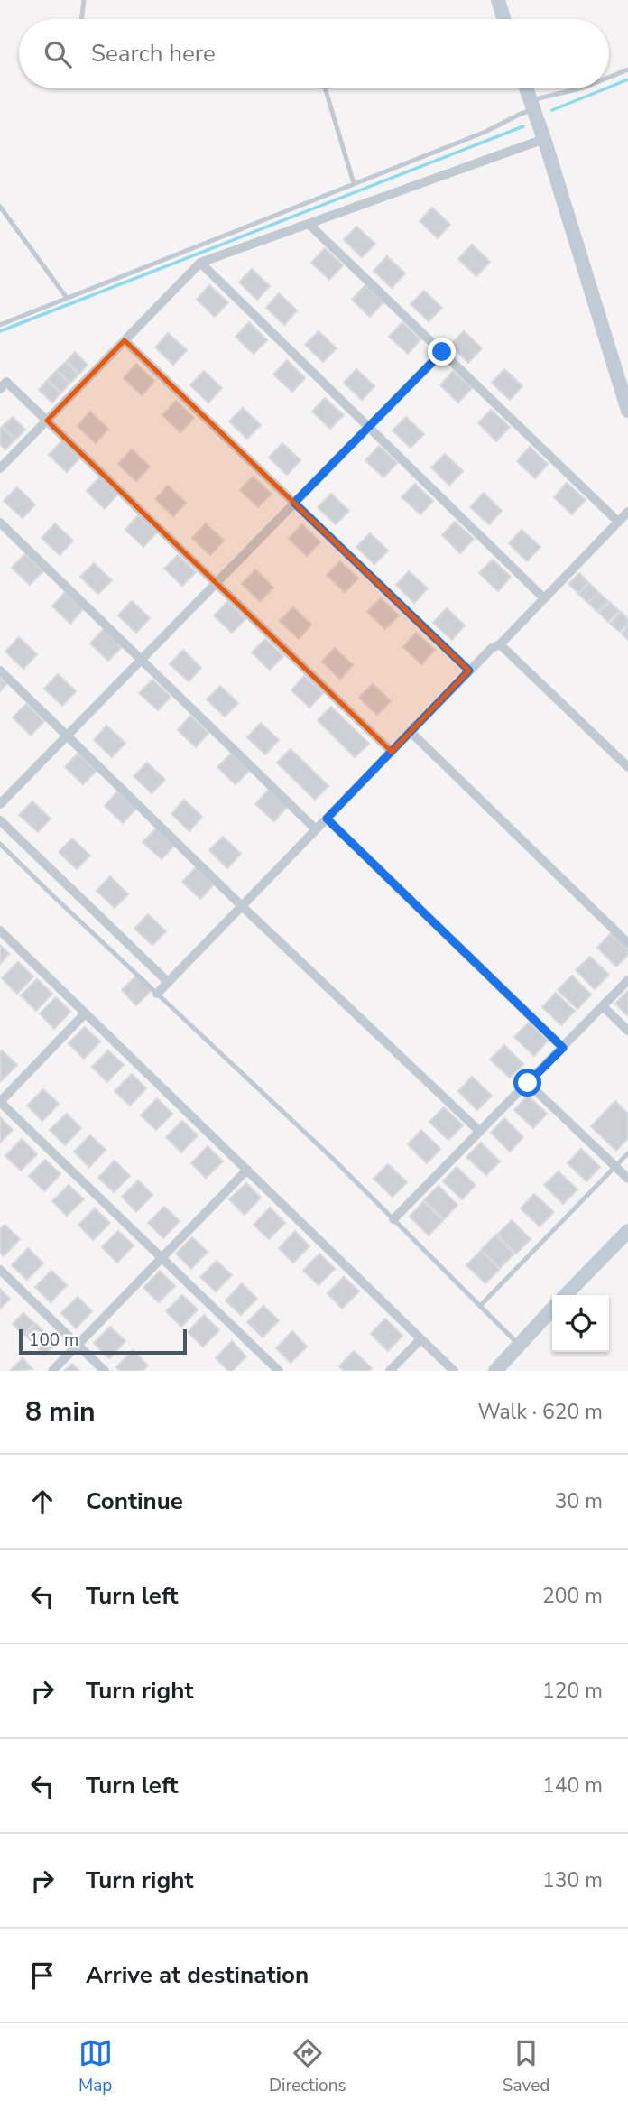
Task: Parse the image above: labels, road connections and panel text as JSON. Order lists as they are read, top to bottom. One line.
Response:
{"scale_bar":"100 m","page":{"search":"Search here","scale":"100 m","heading":["8 min","Walk · 620 m"],"list":[["Continue","30 m"],["Turn left","200 m"],["Turn right","120 m"],["Turn left","140 m"],["Turn right","130 m"],"Arrive at destination"],"nav":["Map","Directions","Saved"]}}
